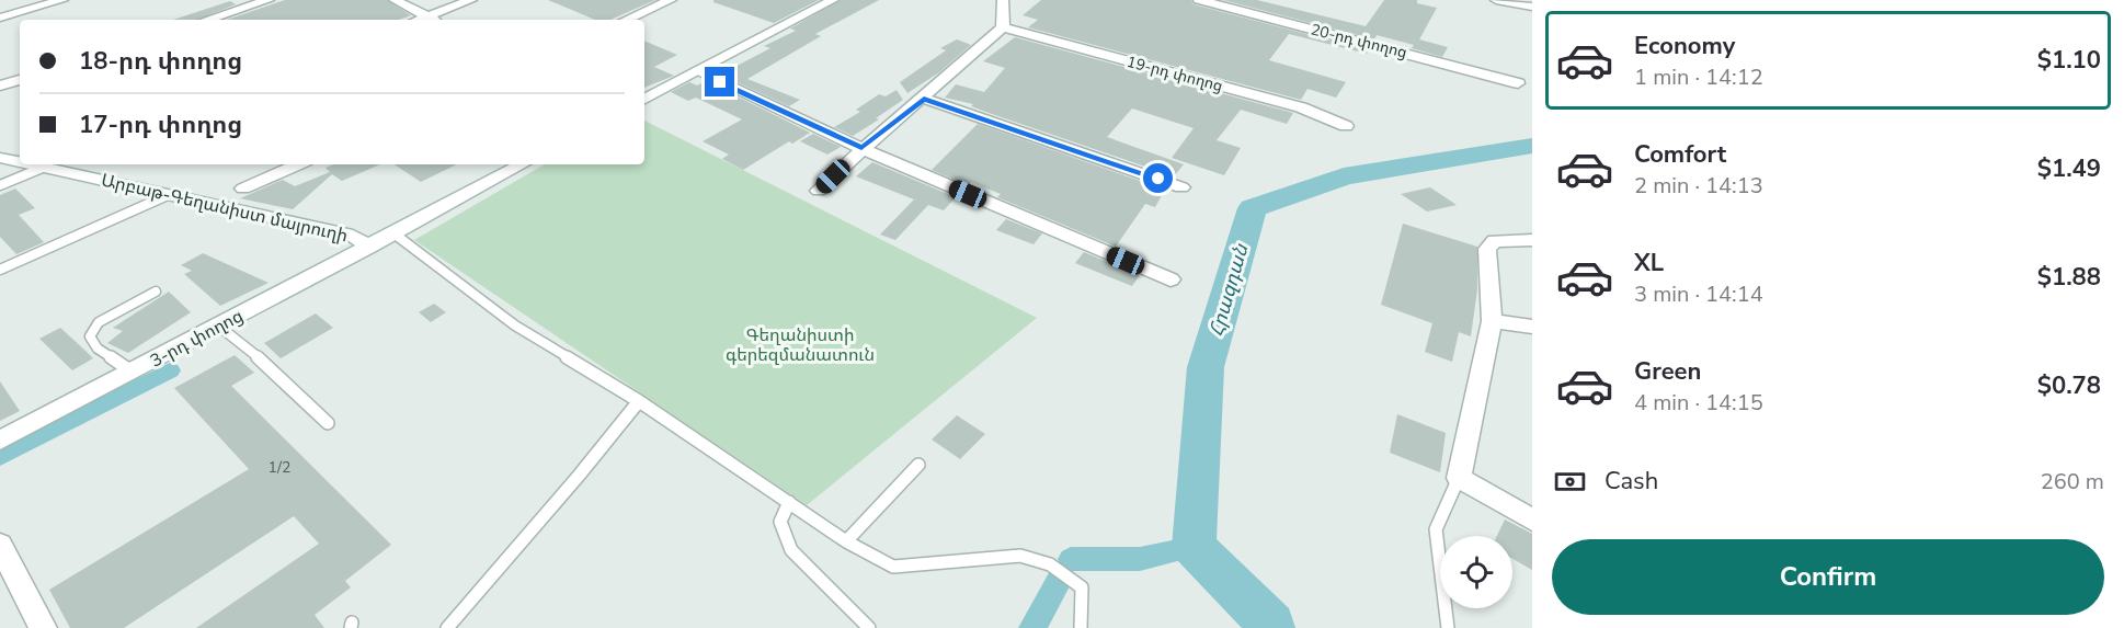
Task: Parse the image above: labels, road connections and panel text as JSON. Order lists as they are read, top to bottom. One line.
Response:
{"streets":{"street":["20-րդ փողոց","19-րդ փողոց","Արբաթ-Գեղանիստ մայրուղի","3-րդ փողոց"]},"crossings":[["Արբաթ-Գեղանիստ մայրուղի","3-րդ փողոց"]],"water":["Հրազդան"],"parks":["Գեղանիստի գերեզմանատուն"],"house_numbers":["1/2"],"page":{"list":[{"name":"Economy","note":"1 min · 14:12","value":"$1.10"},{"name":"Comfort","note":"2 min · 14:13","value":"$1.49"},{"name":"XL","note":"3 min · 14:14","value":"$1.88"},{"name":"Green","note":"4 min · 14:15","value":"$0.78"}],"banner":["18-րդ փողոց","17-րդ փողոց"],"pay":["Cash","260 m"],"buttons":"Confirm"}}
